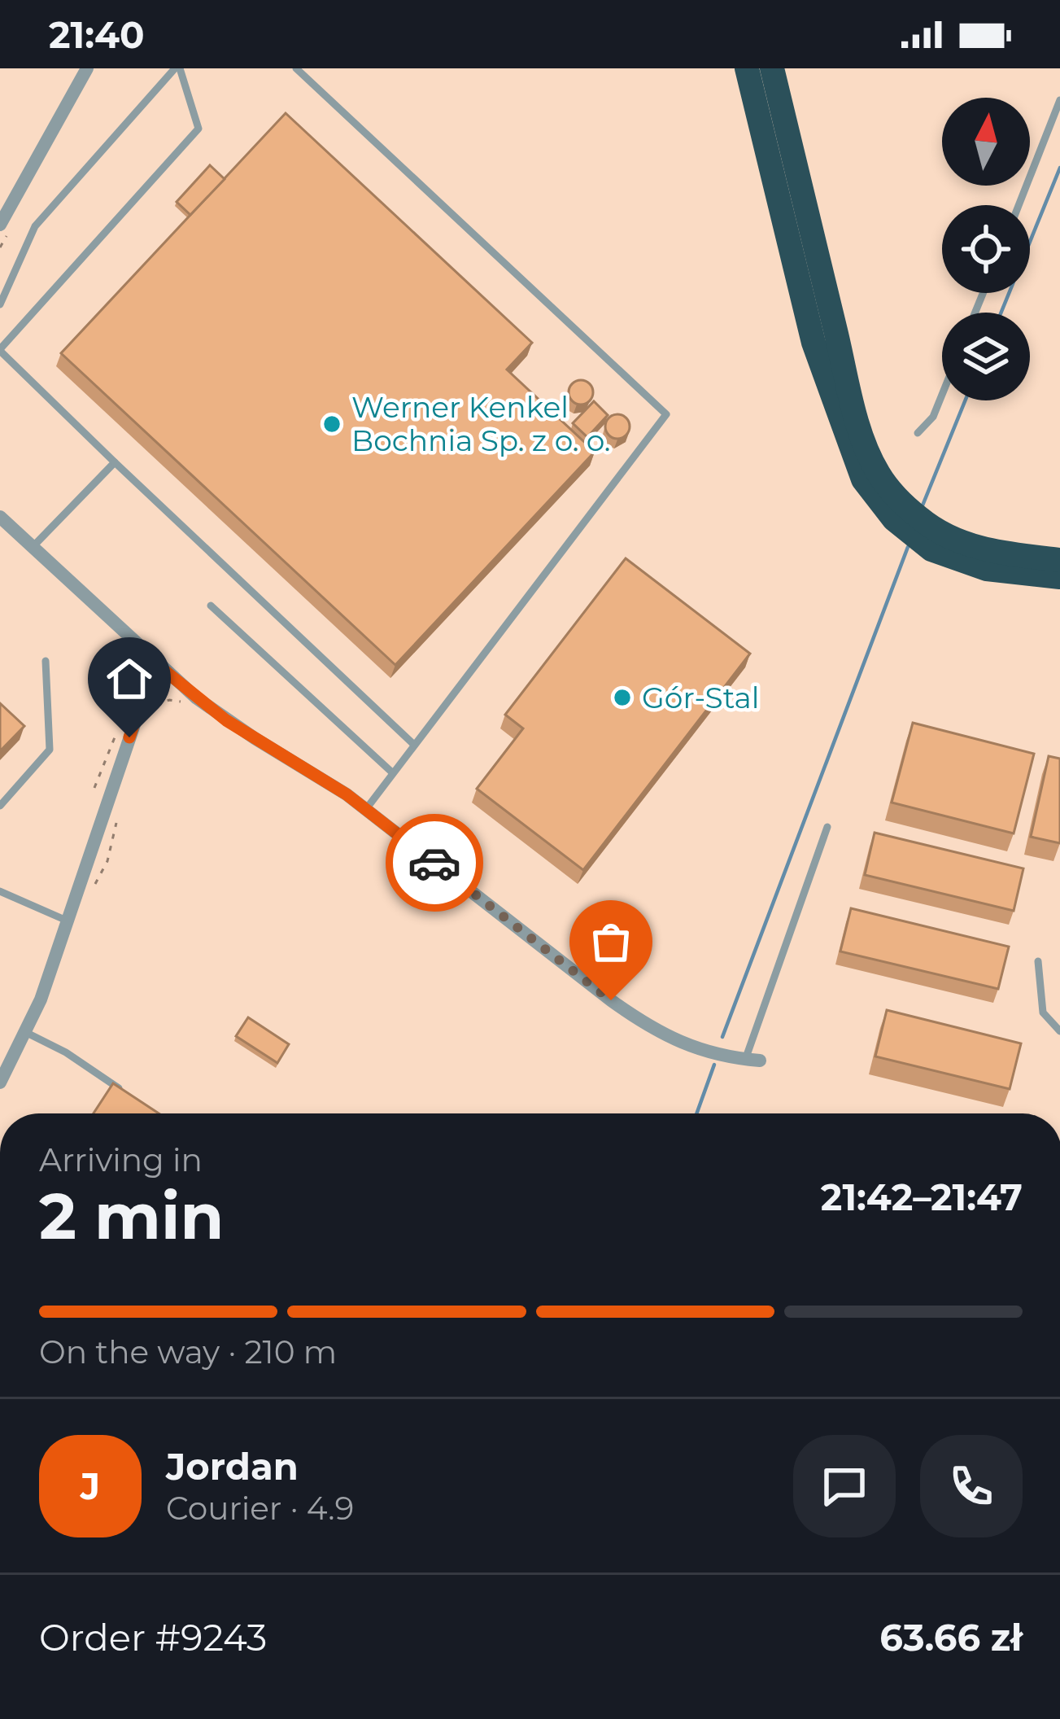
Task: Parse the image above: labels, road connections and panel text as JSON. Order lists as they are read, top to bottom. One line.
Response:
{"places":["Werner Kenkel Bochnia Sp. z o. o.","Gór-Stal"],"north":"top","page":{"status":"21:40","heading":["2 min","Arriving in","21:42–21:47"],"panel":["Jordan","Courier · 4.9","Order #9243","63.66 zł"],"bar":"On the way · 210 m","round":"J"}}
